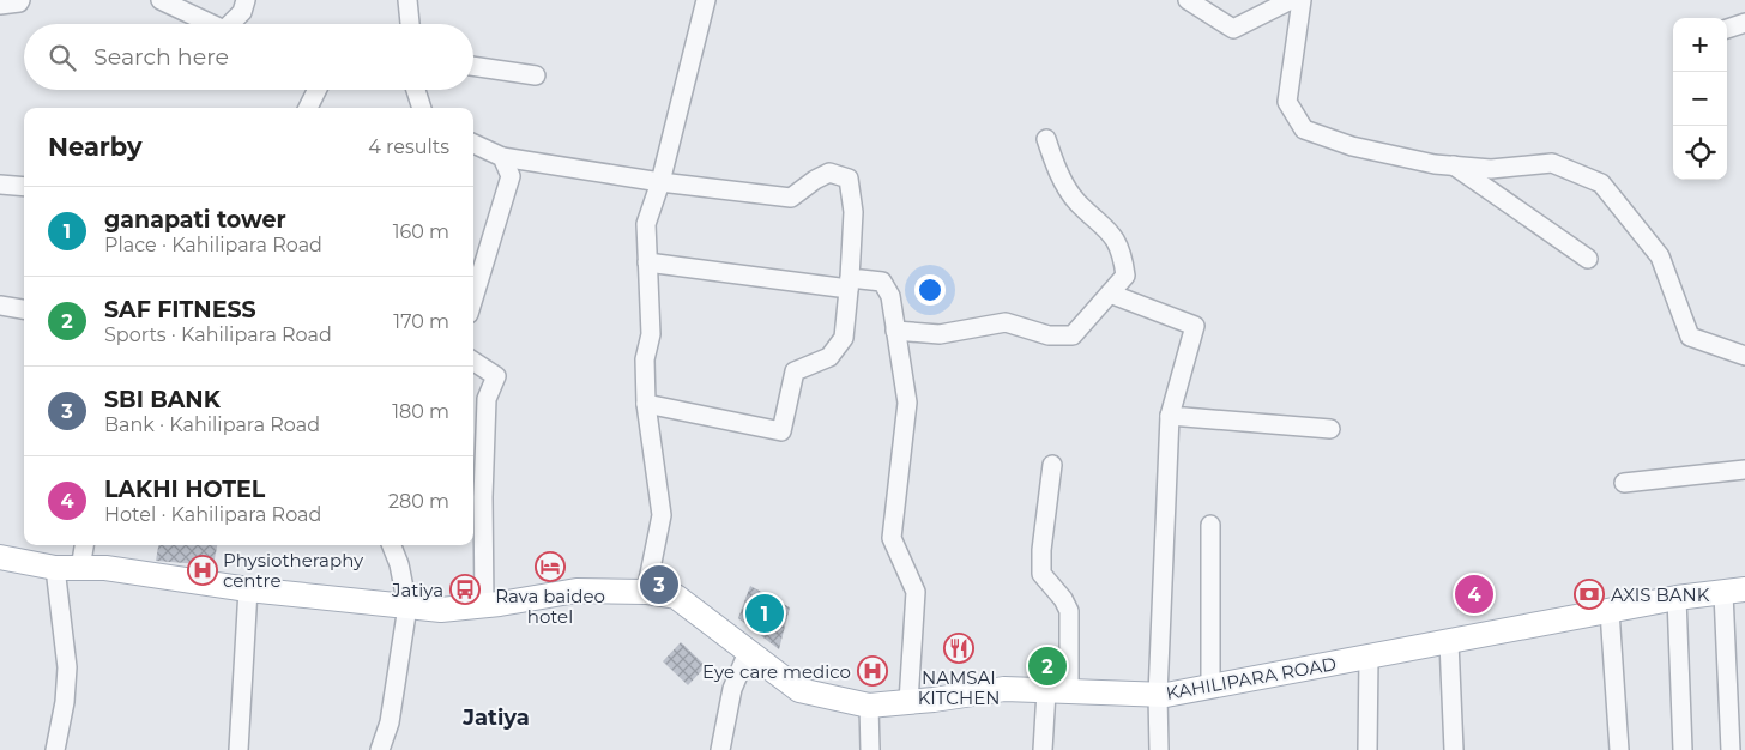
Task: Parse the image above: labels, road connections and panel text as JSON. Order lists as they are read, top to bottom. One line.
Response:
{"streets":{"main road":["KAHILIPARA ROAD"]},"districts":["Jatiya"],"places":{"hotel":["Rava baideo hotel"],"hospital":["Physiotheraphy centre","Eye care medico"],"bus stop":["Jatiya"],"bank":["AXIS BANK"],"restaurant":["NAMSAI KITCHEN"]},"page":{"map_buttons":["+","−"],"search":"Search here","heading":["Nearby","4 results"],"list":[{"mark":"1","name":"ganapati tower","note":"Place · Kahilipara Road","value":"160 m"},{"mark":"2","name":"SAF FITNESS","note":"Sports · Kahilipara Road","value":"170 m"},{"mark":"3","name":"SBI BANK","note":"Bank · Kahilipara Road","value":"180 m"},{"mark":"4","name":"LAKHI HOTEL","note":"Hotel · Kahilipara Road","value":"280 m"}],"pins":["3","4","1","2"]}}
